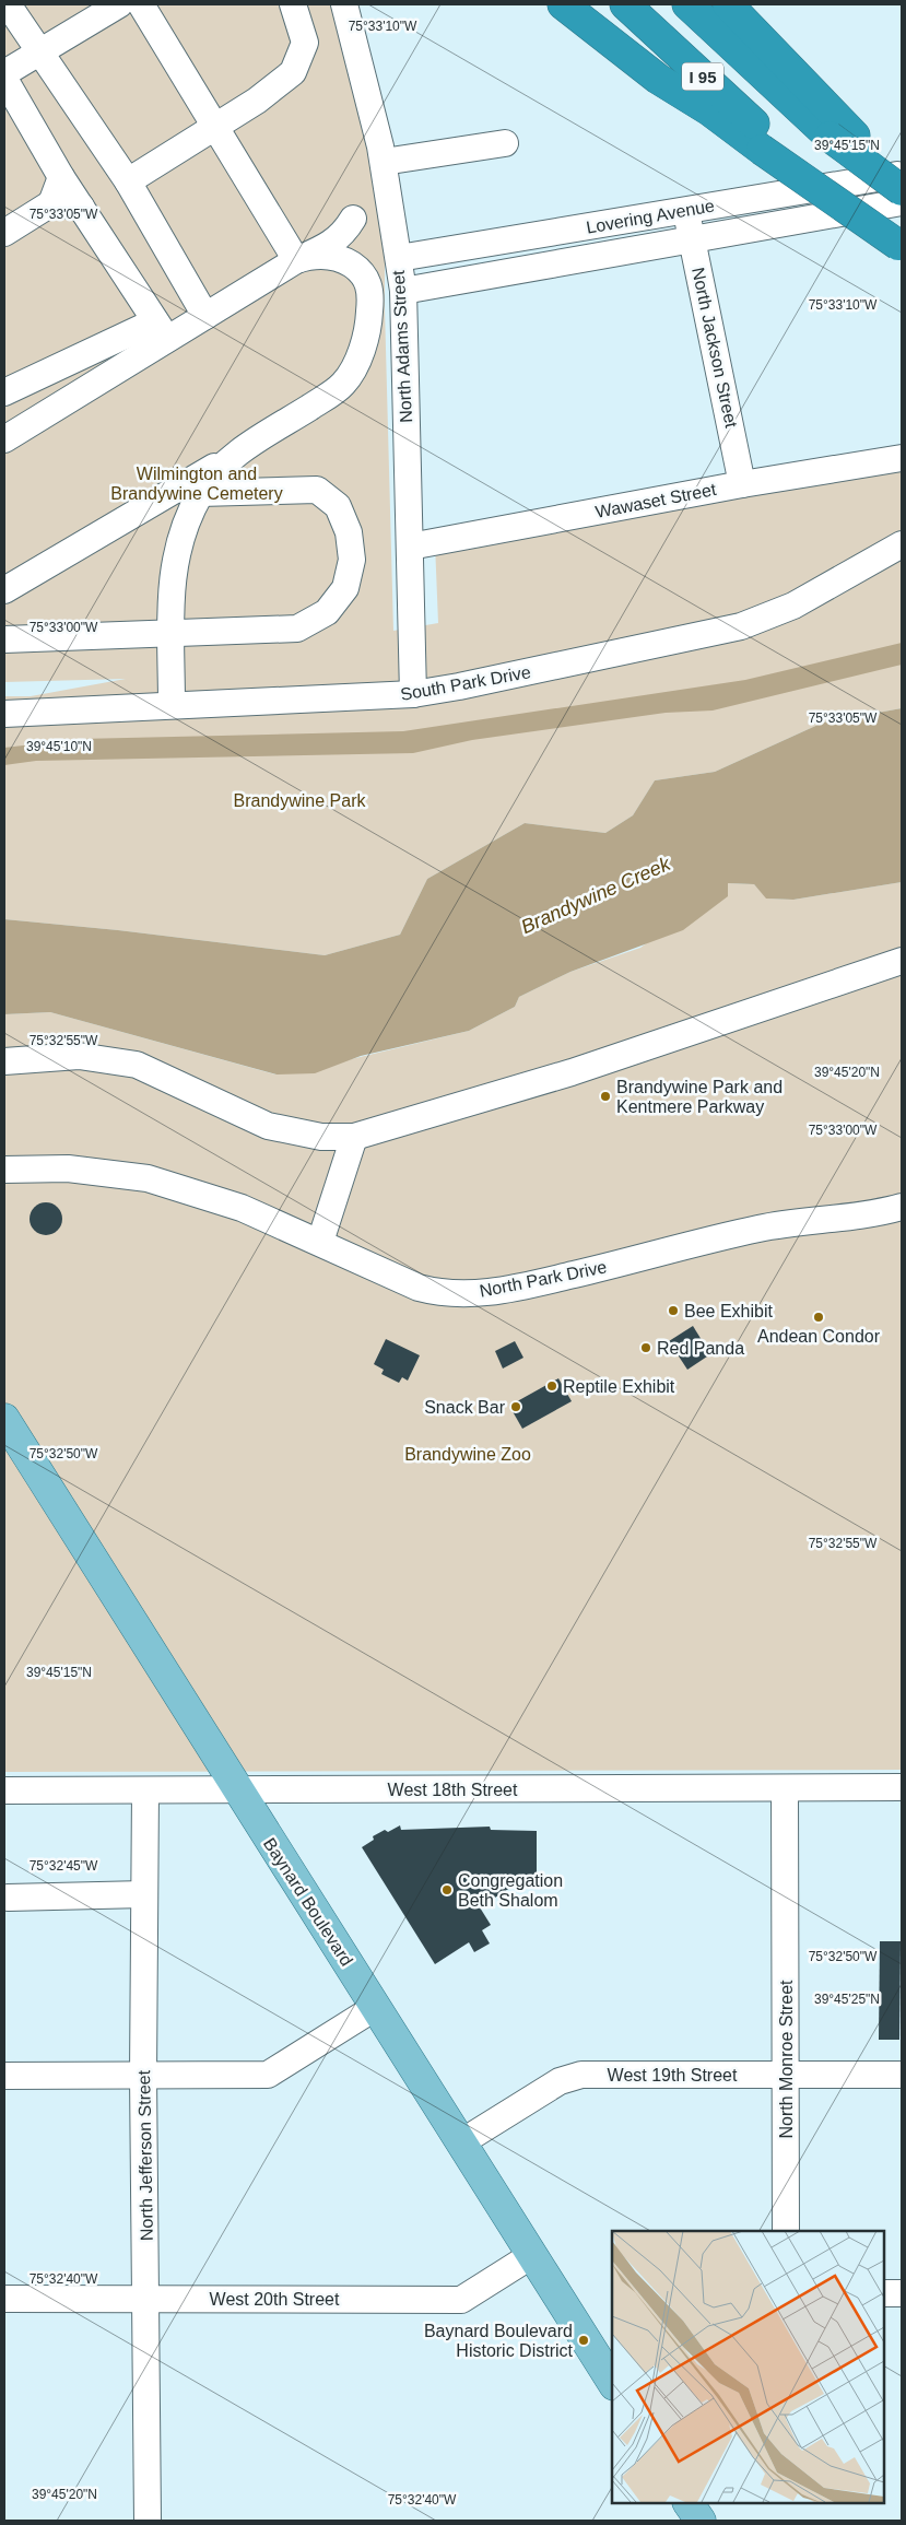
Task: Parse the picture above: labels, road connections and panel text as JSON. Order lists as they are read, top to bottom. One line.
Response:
{"streets":{"highway":["I 95"],"main road":["Baynard Boulevard"],"street":["Lovering Avenue","North Adams Street","North Jackson Street","Wawaset Street","South Park Drive","North Park Drive","West 18th Street","North Monroe Street","West 19th Street","North Jefferson Street","West 20th Street"]},"crossings":[["Lovering Avenue","North Adams Street"],["Lovering Avenue","North Jackson Street"],["North Adams Street","Wawaset Street"],["North Adams Street","South Park Drive"],["North Jackson Street","Wawaset Street"],["West 18th Street","Baynard Boulevard"],["West 18th Street","North Monroe Street"],["West 18th Street","North Jefferson Street"],["Baynard Boulevard","West 19th Street"],["Baynard Boulevard","West 20th Street"],["North Monroe Street","West 19th Street"],["North Jefferson Street","West 20th Street"]],"water":["Brandywine Creek"],"parks":["Wilmington and Brandywine Cemetery","Brandywine Park","Brandywine Zoo"],"places":["Brandywine Park and Kentmere Parkway","Bee Exhibit","Andean Condor","Red Panda","Reptile Exhibit","Snack Bar","Congregation Beth Shalom","Baynard Boulevard Historic District"],"coordinates":["75°33'10\"W","39°45'15\"N","75°33'05\"W","75°33'00\"W","39°45'10\"N","75°32'55\"W","39°45'20\"N","75°32'50\"W","75°32'45\"W","39°45'25\"N","75°32'40\"W"]}
